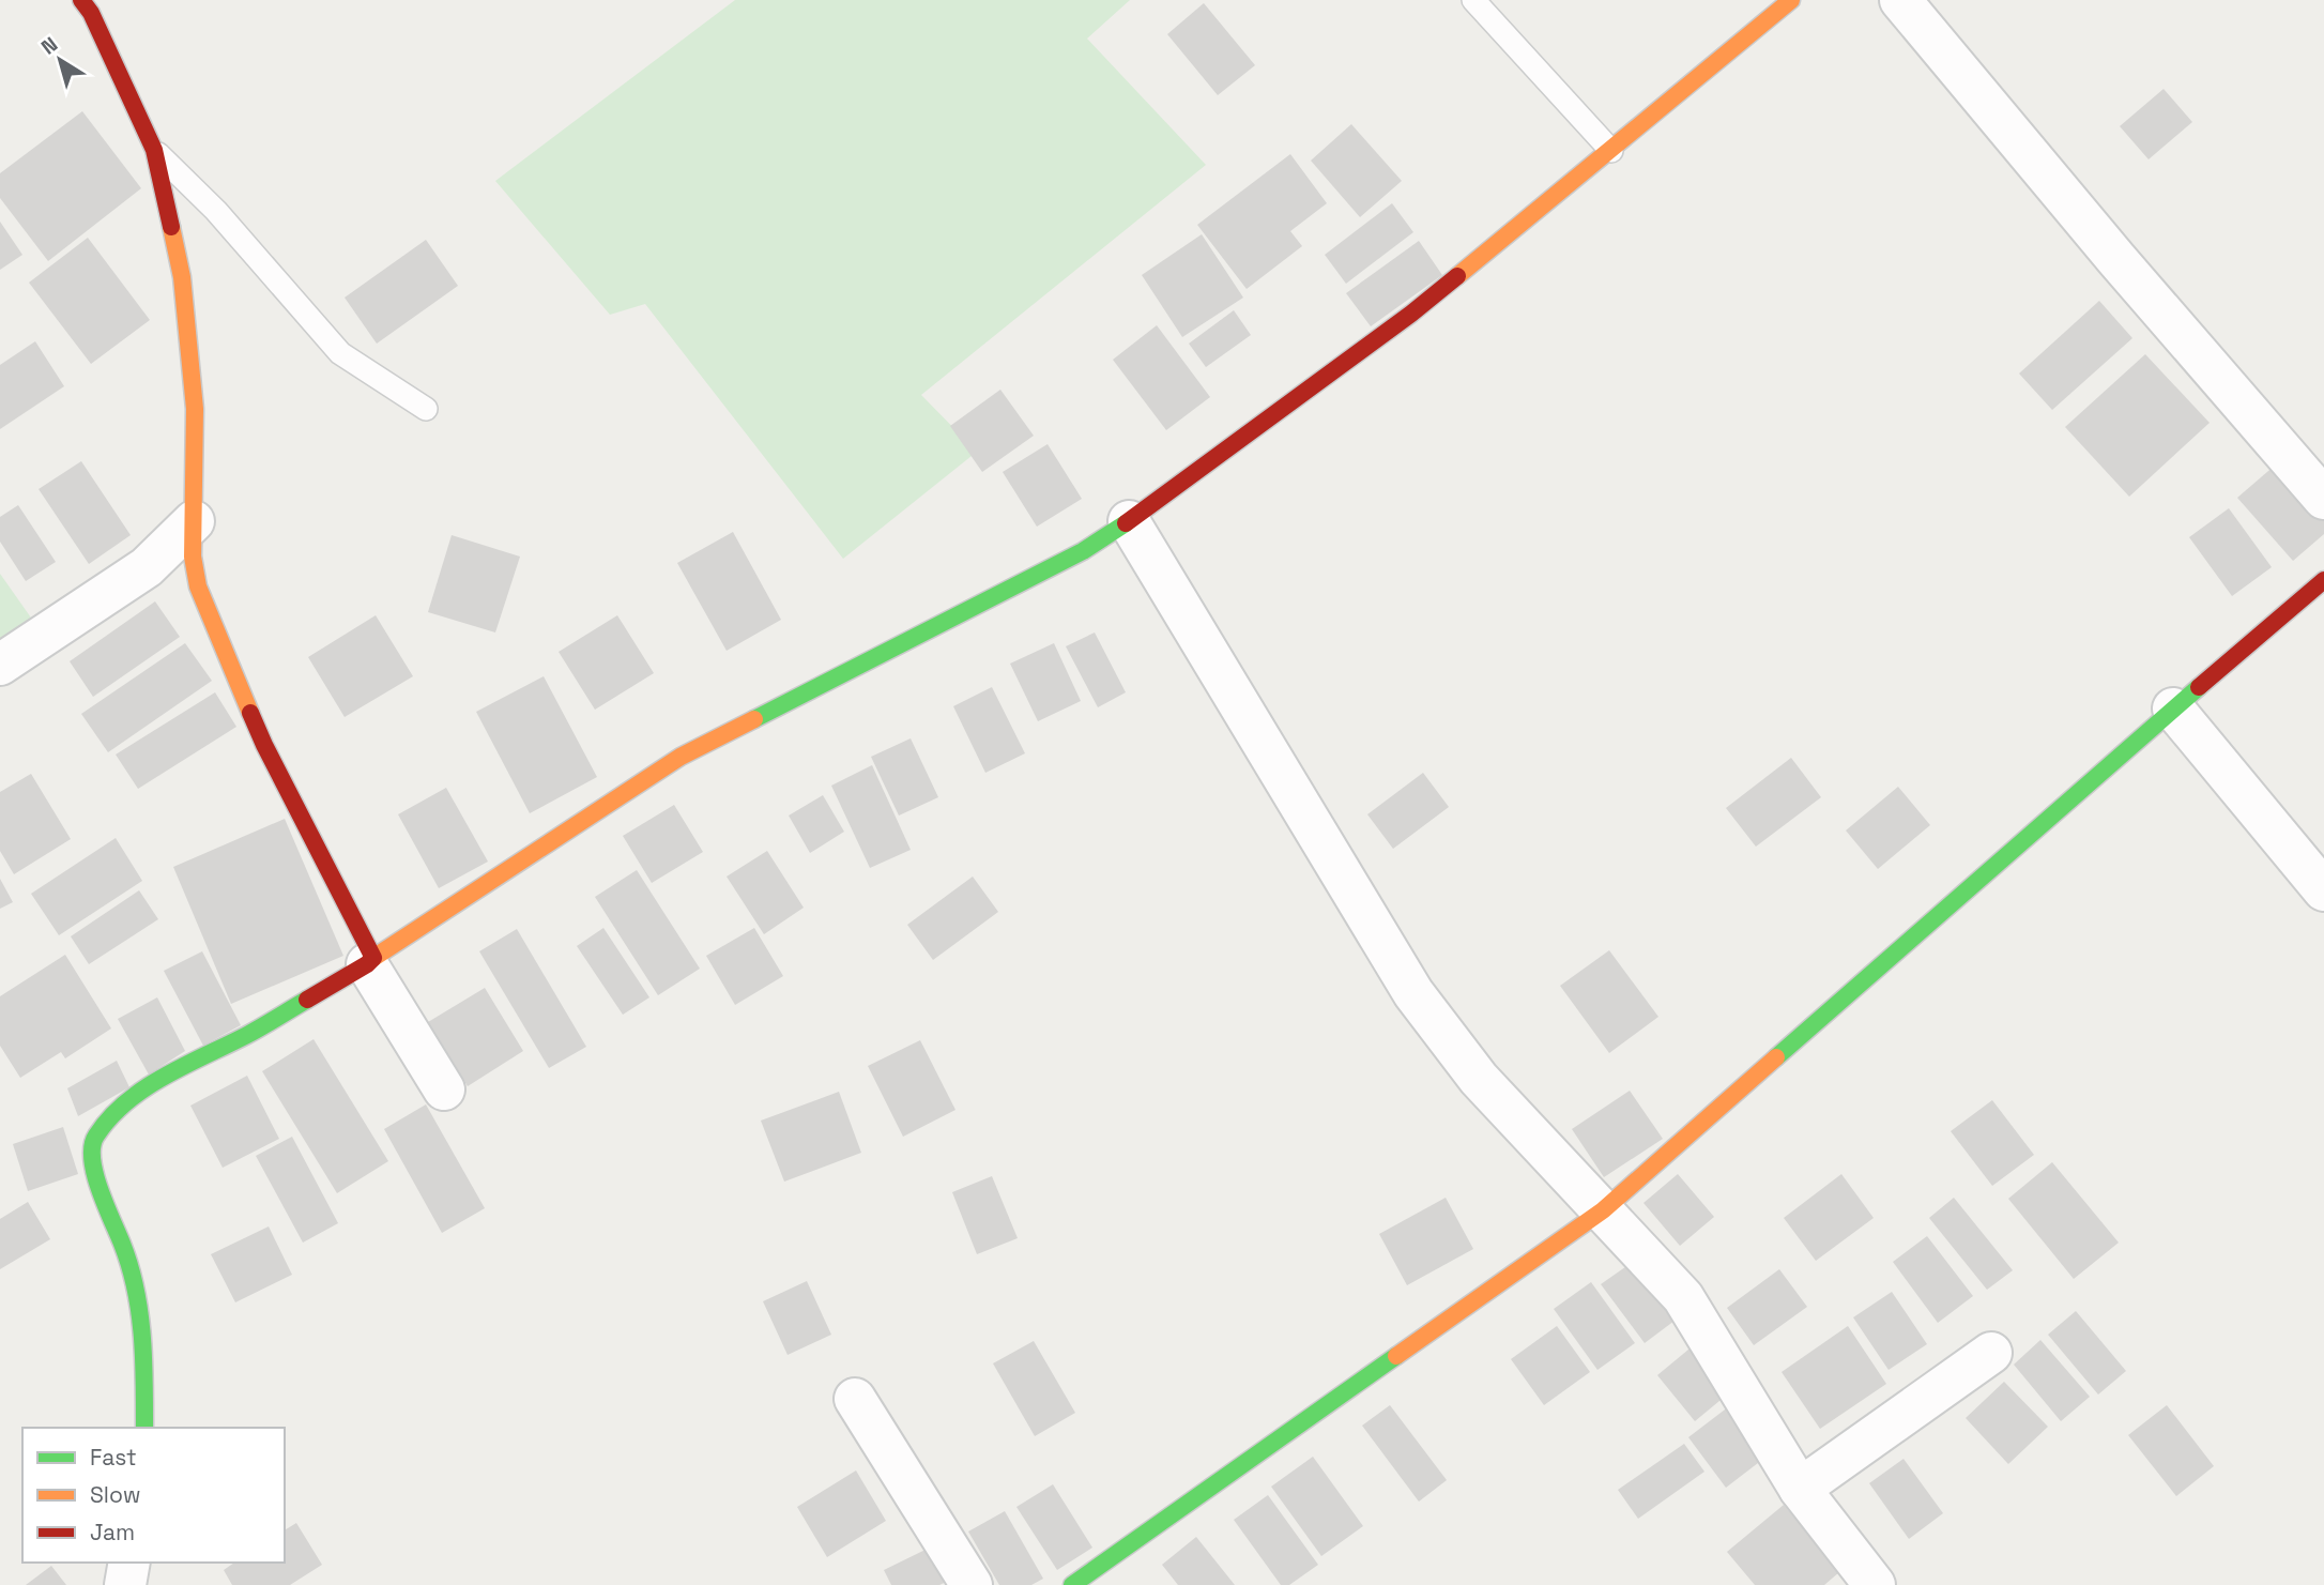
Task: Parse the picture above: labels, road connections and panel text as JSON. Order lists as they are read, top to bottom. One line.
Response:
{"legend":["Fast","Slow","Jam"],"north":"top left"}
